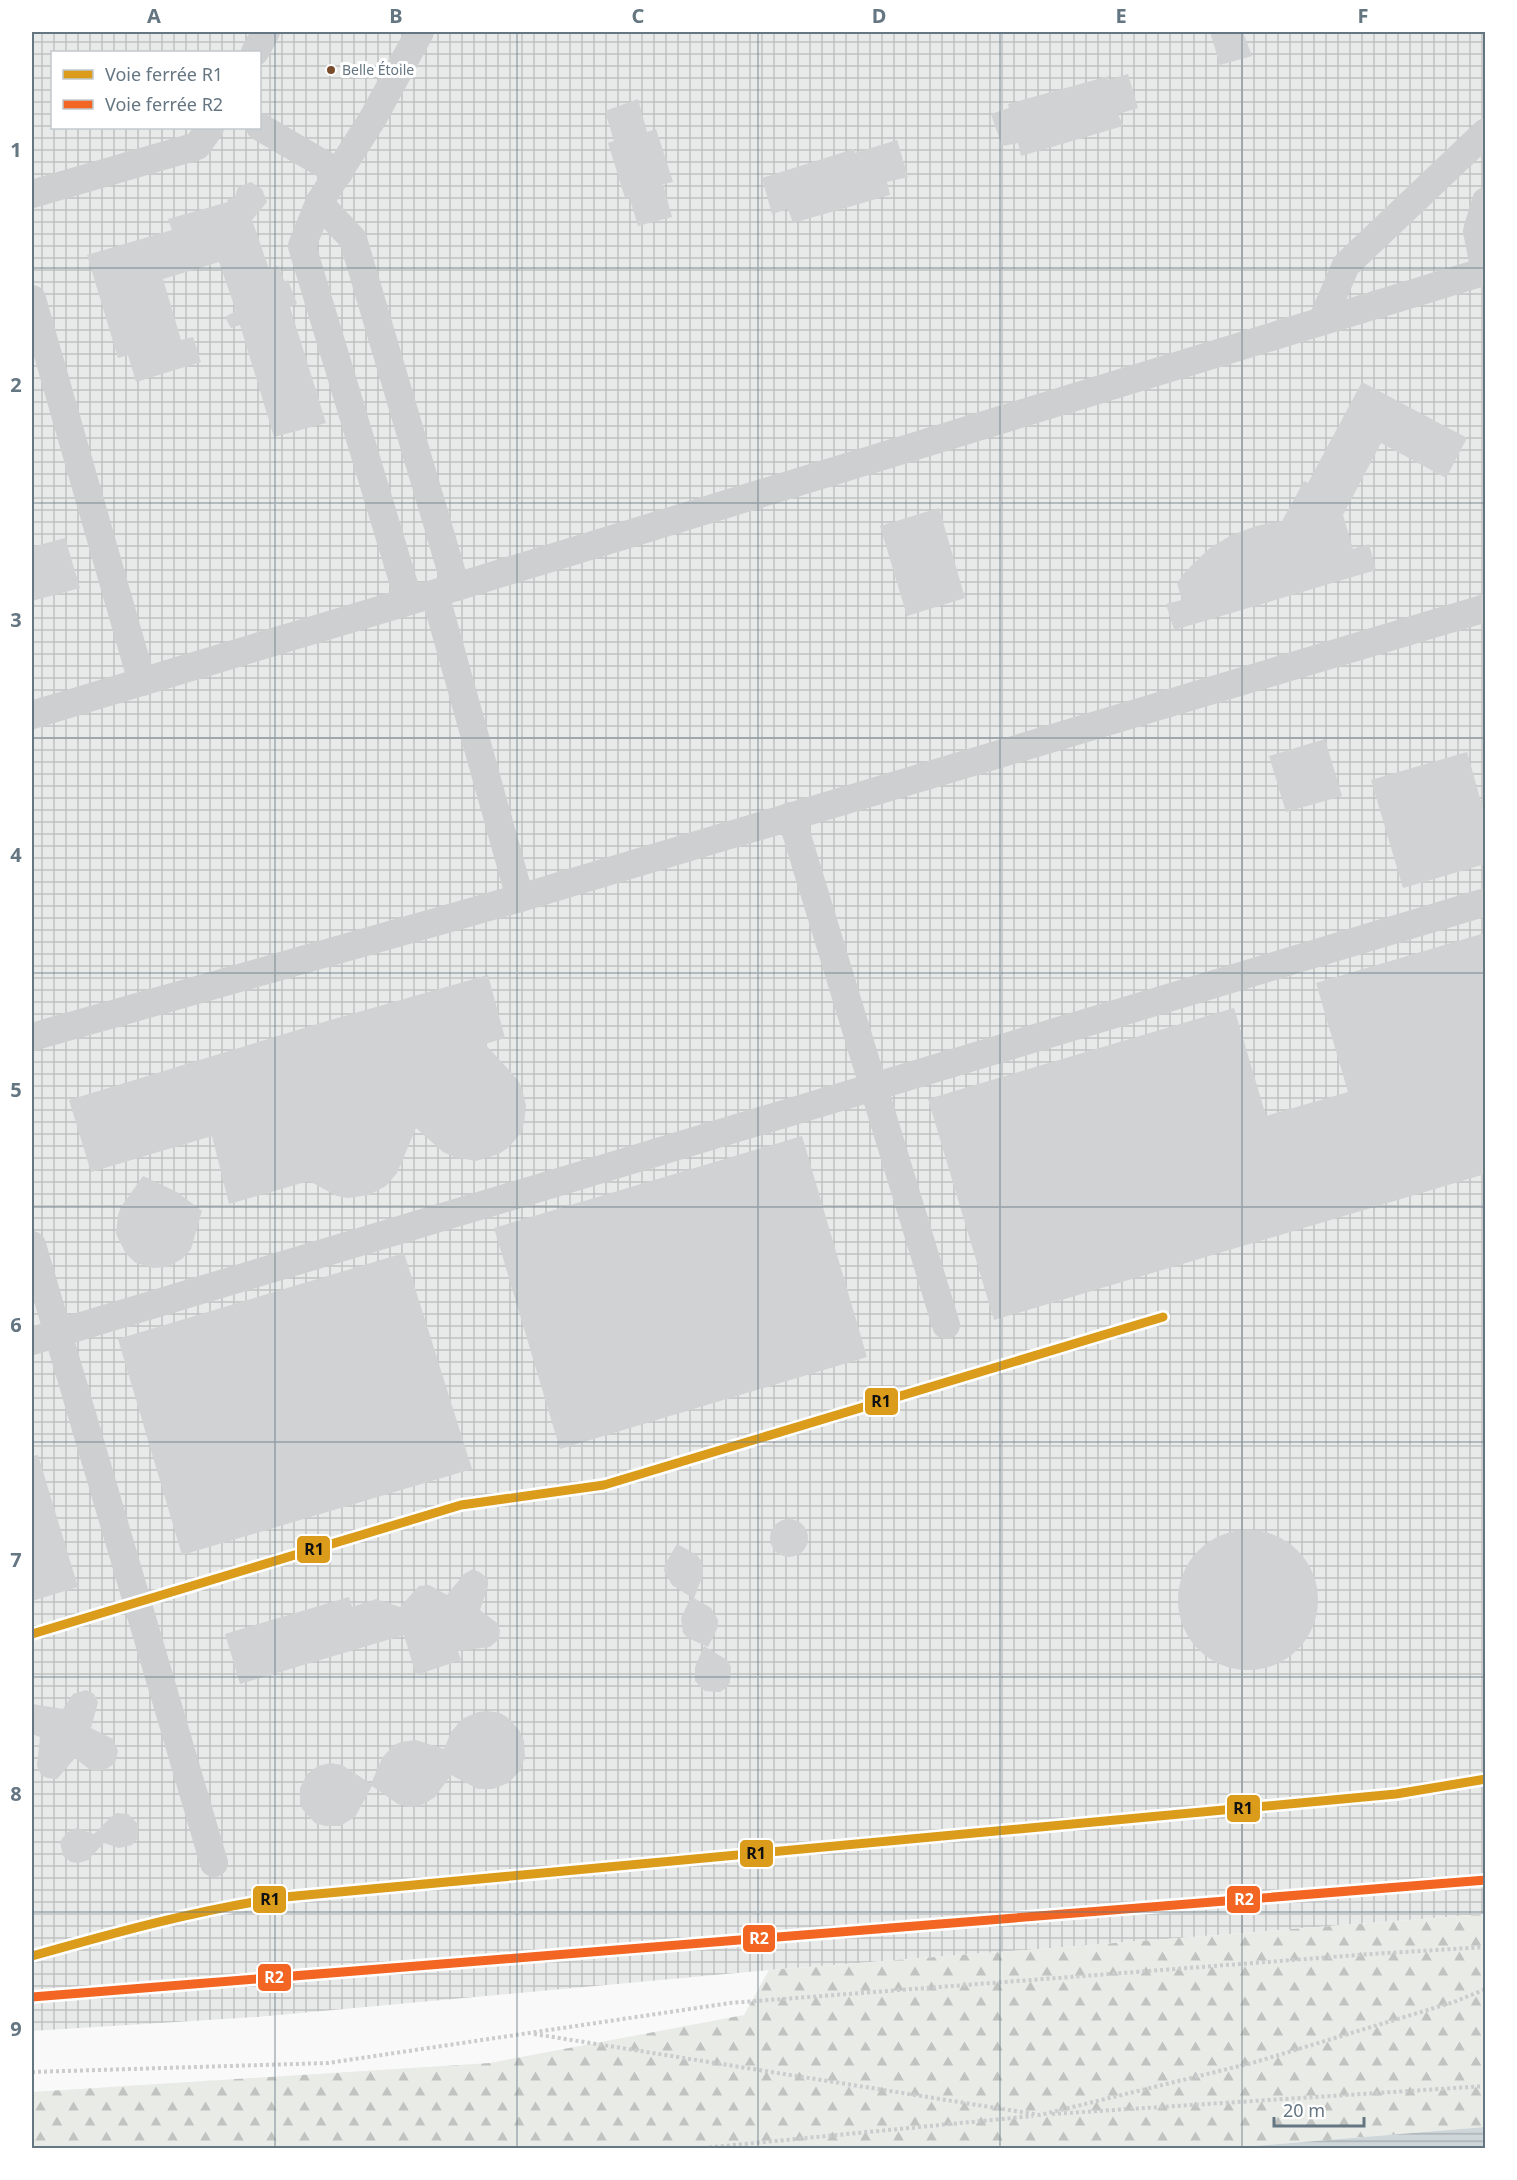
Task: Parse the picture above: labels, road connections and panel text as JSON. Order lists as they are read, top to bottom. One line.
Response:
{"places":["Belle Étoile"],"lines":["rail line R1","rail line R2"],"legend":["Voie ferrée R1","Voie ferrée R2"],"scale_bar":"20 m","grid":{"columns":["A","B","C","D","E","F"],"rows":["1","2","3","4","5","6","7","8","9"]}}
